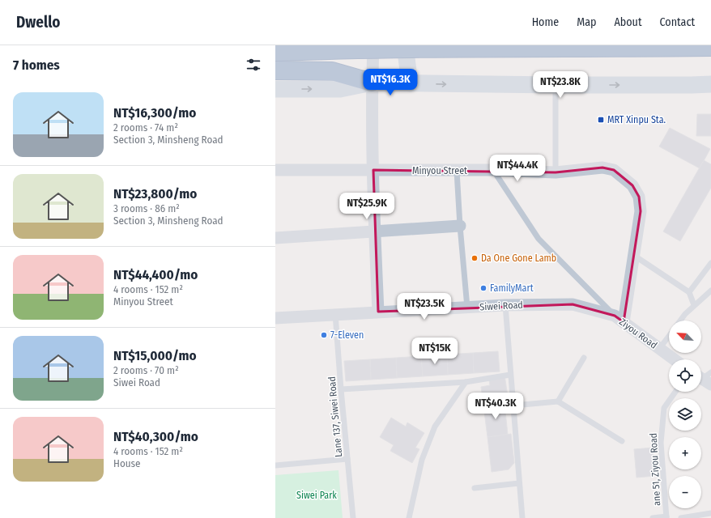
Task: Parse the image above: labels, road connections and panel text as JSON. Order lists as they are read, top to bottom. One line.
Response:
{"streets":{"street":["Minyou Street","Siwei Road","Ziyou Road"],"lane":["Lane 137, Siwei Road","ane 51, Ziyou Road"]},"crossings":[["Minyou Street","Ziyou Road"],["Siwei Road","Ziyou Road"],["Siwei Road","Lane 137, Siwei Road"]],"parks":["Siwei Park"],"places":{"transit":["MRT Xinpu Sta."],"other":["Da One Gone Lamb","FamilyMart","7-Eleven"]},"north":"top left","page":{"header":"Dwello","nav":["Home","Map","About","Contact"],"heading":"7 homes","price":["NT$16.3K","NT$23.8K","NT$44.4K","NT$25.9K","NT$23.5K","NT$15K","NT$40.3K"],"list":[{"name":"NT$16,300/mo","note":"2 rooms · 74 m² · Section 3, Minsheng Road"},{"name":"NT$23,800/mo","note":"3 rooms · 86 m² · Section 3, Minsheng Road"},{"name":"NT$44,400/mo","note":"4 rooms · 152 m² · Minyou Street"},{"name":"NT$15,000/mo","note":"2 rooms · 70 m² · Siwei Road"},{"name":"NT$40,300/mo","note":"4 rooms · 152 m² · House"}],"map_buttons":["+","−"]}}
